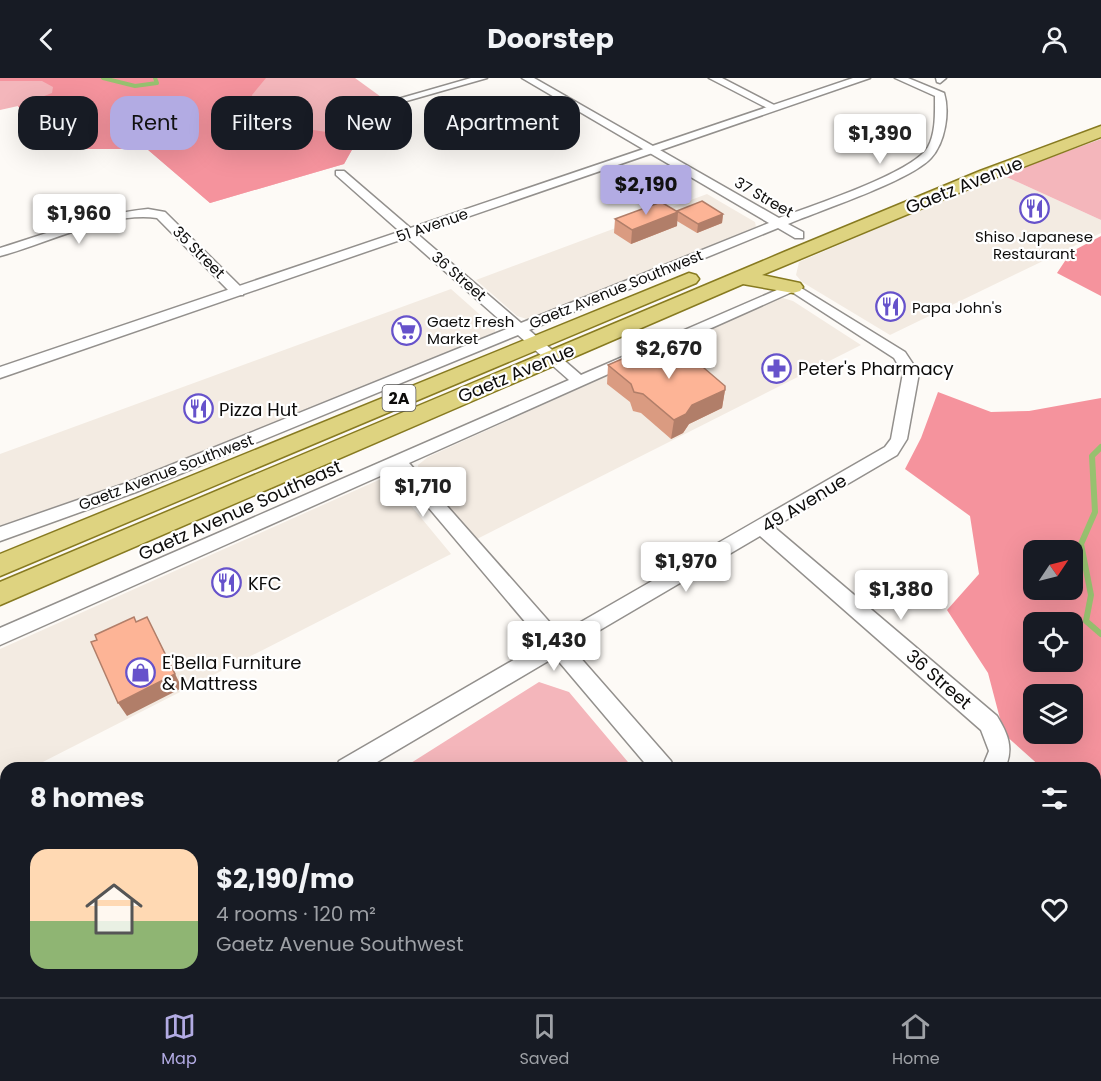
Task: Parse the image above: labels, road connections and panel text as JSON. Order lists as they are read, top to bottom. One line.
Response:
{"streets":{"main road":["Gaetz Avenue","2A"],"street":["37 Street","51 Avenue","35 Street","36 Street","Gaetz Avenue Southwest","49 Avenue","Gaetz Avenue Southeast"]},"crossings":[["Gaetz Avenue","37 Street"],["Gaetz Avenue","36 Street"],["Gaetz Avenue","Gaetz Avenue Southwest"],["37 Street","51 Avenue"],["37 Street","Gaetz Avenue Southwest"],["51 Avenue","35 Street"],["51 Avenue","36 Street"],["36 Street","Gaetz Avenue Southwest"],["36 Street","49 Avenue"],["36 Street","Gaetz Avenue Southeast"],["49 Avenue","Gaetz Avenue Southeast"]],"places":{"restaurant":["Shiso Japanese Restaurant","Papa John's","Pizza Hut","KFC"],"supermarket":["Gaetz Fresh Market"],"pharmacy":["Peter's Pharmacy"],"shop":["E'Bella Furniture & Mattress"]},"north":"top right","page":{"header":"Doorstep","chip":["Buy","Rent","Filters","New","Apartment"],"price":["$1,390","$2,190","$1,960","$2,670","$1,710","$1,970","$1,380","$1,430"],"heading":"8 homes","list":[{"name":"$2,190/mo","note":"4 rooms · 120 m² · Gaetz Avenue Southwest"}],"tabs":["Map","Saved","Home"]}}
